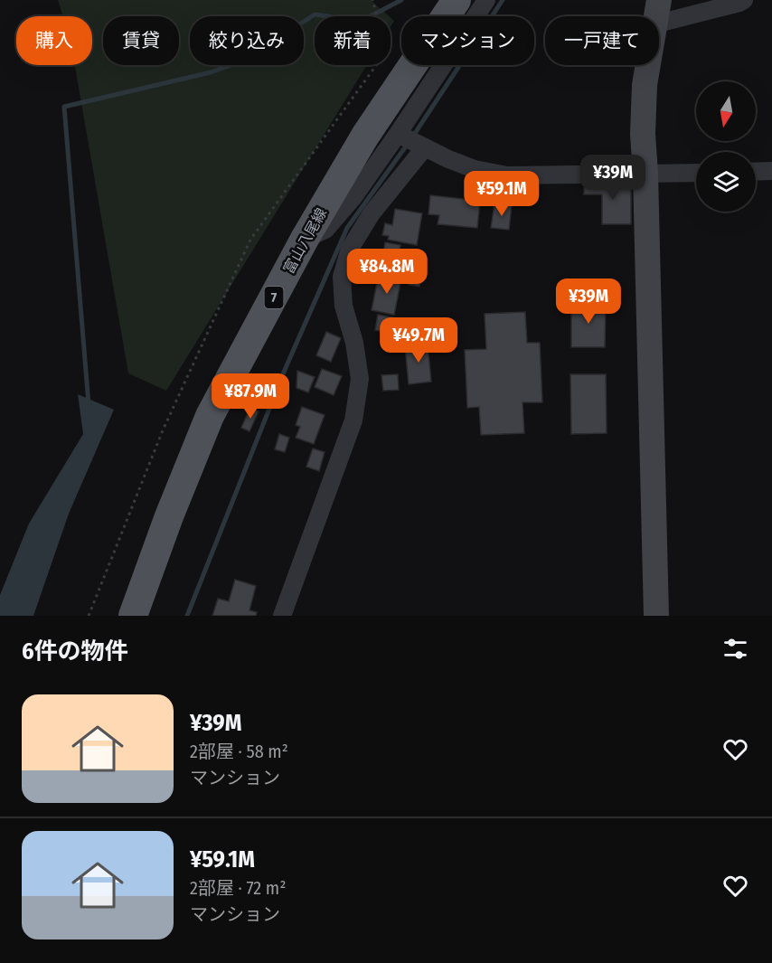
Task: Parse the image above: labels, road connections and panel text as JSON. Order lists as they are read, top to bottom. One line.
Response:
{"streets":{"main road":["富山八尾線","7"]},"north":"bottom","page":{"chip":["購入","賃貸","絞り込み","新着","マンション","一戸建て"],"price":["¥39M","¥59.1M","¥84.8M","¥39M","¥49.7M","¥87.9M"],"heading":"6件の物件","list":[{"name":"¥39M","note":"2部屋 · 58 m² · マンション"},{"name":"¥59.1M","note":"2部屋 · 72 m² · マンション"}]}}
